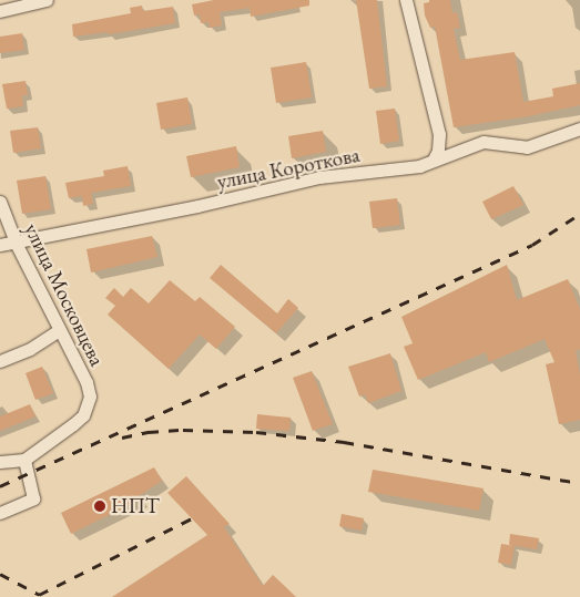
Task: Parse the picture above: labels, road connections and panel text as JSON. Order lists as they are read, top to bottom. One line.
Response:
{"streets":{"street":["улица Короткова","улица Московцева"]},"crossings":[["улица Короткова","улица Московцева"]],"places":["НПТ"]}
